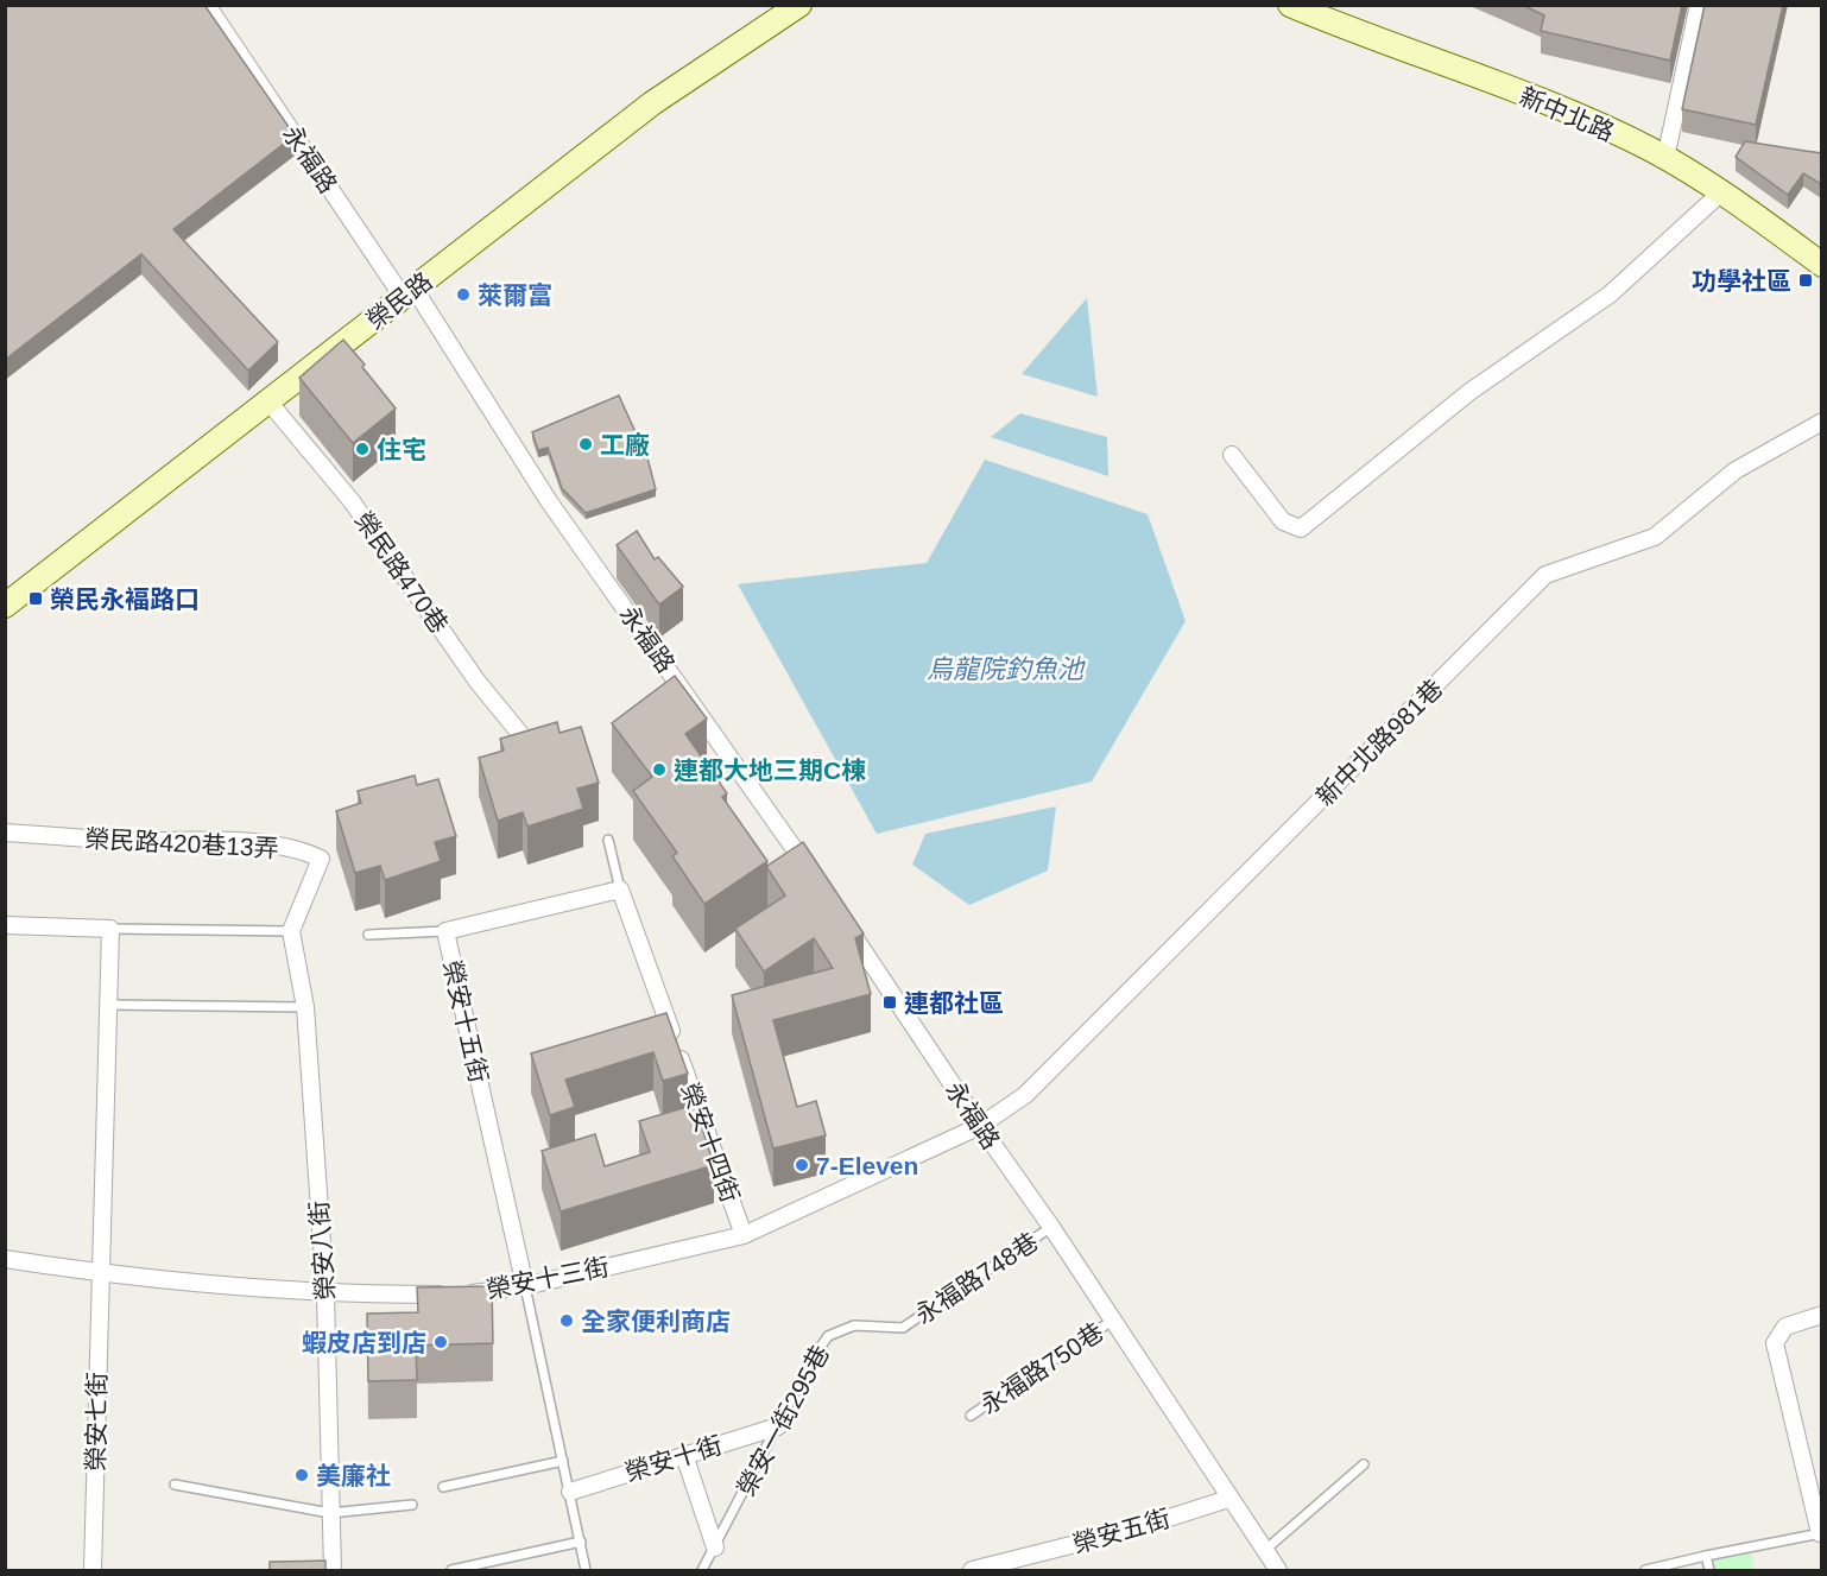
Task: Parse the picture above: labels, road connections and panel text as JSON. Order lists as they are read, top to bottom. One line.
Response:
{"streets":{"street":["新中北路","永福路","榮民路","榮民路470巷","新中北路981巷","榮民路420巷13弄","榮安十五街","榮安十四街","榮安八街","榮安十三街","榮安七街","榮安十街","榮安五街"],"lane":["永福路748巷","永福路750巷","榮安一街295巷"]},"crossings":[["永福路","榮民路"],["永福路","新中北路981巷"],["永福路","榮安十三街"],["永福路","永福路748巷"],["永福路","永福路750巷"],["永福路","榮安五街"],["榮民路","榮民路470巷"],["新中北路981巷","榮安十三街"],["榮民路420巷13弄","榮安八街"],["榮安十五街","榮安十四街"],["榮安十五街","榮安十三街"],["榮安十四街","榮安十三街"],["榮安八街","榮安十三街"],["榮安十三街","榮安七街"],["永福路748巷","榮安一街295巷"],["榮安一街295巷","榮安十街"]],"water":["烏龍院釣魚池"],"places":{"transit":["功學社區","榮民永褔路口","連都社區"],"other":["萊爾富","工廠","住宅","連都大地三期C棟","7-Eleven","全家便利商店","蝦皮店到店","美廉社"]}}
